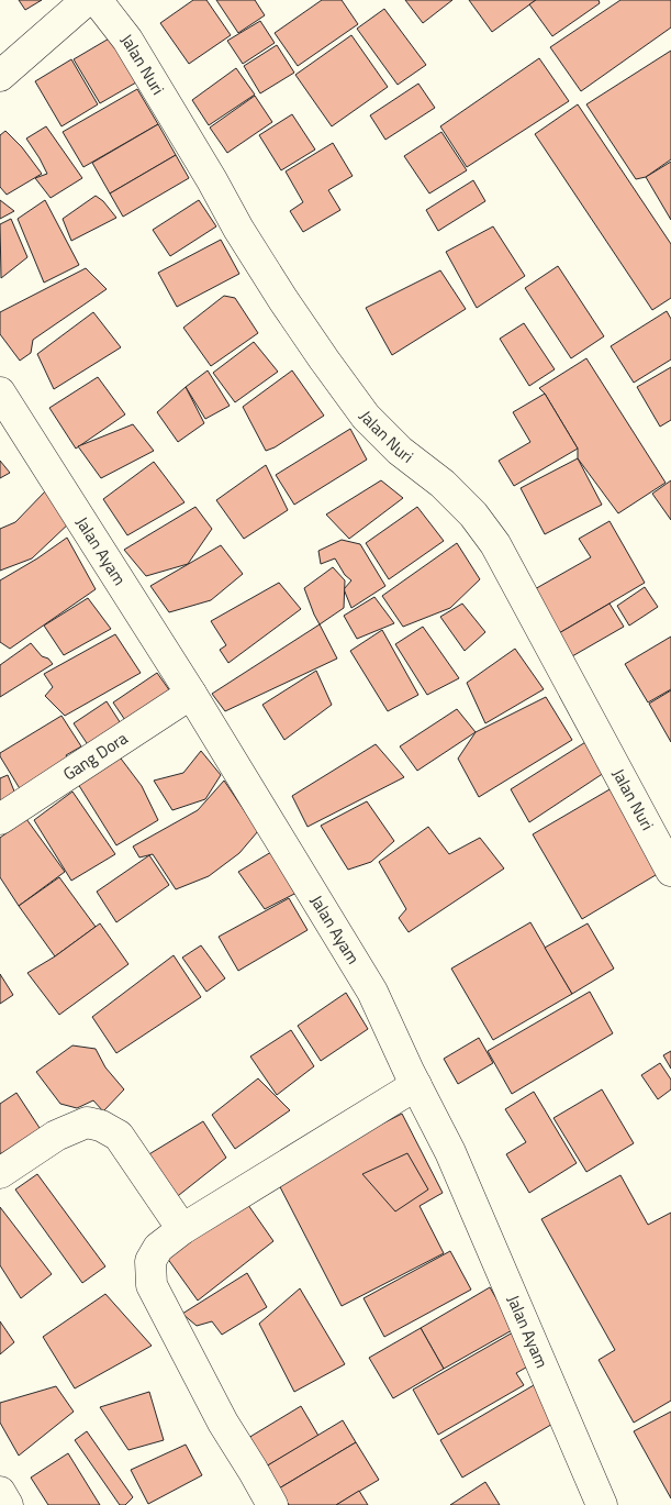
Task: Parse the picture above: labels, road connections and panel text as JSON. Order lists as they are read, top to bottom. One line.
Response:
{"streets":{"street":["Jalan Nuri","Jalan Ayam","Gang Dora"]},"crossings":[["Jalan Ayam","Gang Dora"]]}
